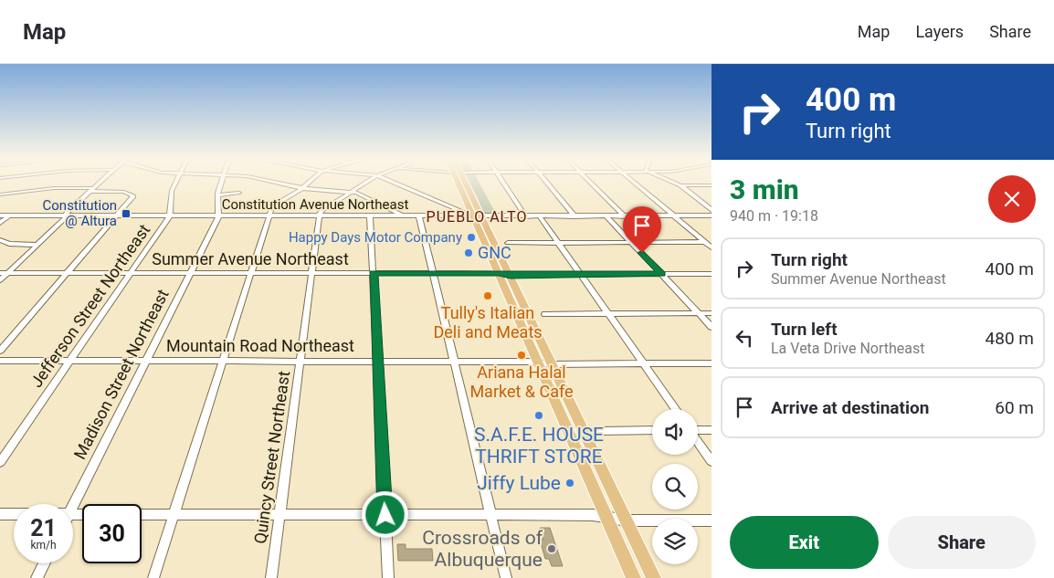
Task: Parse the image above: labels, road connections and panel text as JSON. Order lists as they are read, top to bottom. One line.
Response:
{"streets":{"street":["Constitution Avenue Northeast","Summer Avenue Northeast","Jefferson Street Northeast","Mountain Road Northeast","Madison Street Northeast","Quincy Street Northeast"]},"crossings":[["Constitution Avenue Northeast","Jefferson Street Northeast"],["Constitution Avenue Northeast","Madison Street Northeast"],["Constitution Avenue Northeast","Quincy Street Northeast"],["Summer Avenue Northeast","Jefferson Street Northeast"],["Summer Avenue Northeast","Madison Street Northeast"],["Summer Avenue Northeast","Quincy Street Northeast"],["Jefferson Street Northeast","Mountain Road Northeast"],["Mountain Road Northeast","Madison Street Northeast"],["Mountain Road Northeast","Quincy Street Northeast"]],"districts":["PUEBLO ALTO"],"places":{"transit":["Constitution @ Altura"],"other":["Happy Days Motor Company","GNC","Tully's Italian Deli and Meats","Ariana Halal Market & Cafe","S.A.F.E. HOUSE THRIFT STORE","Jiffy Lube","Crossroads of Albuquerque"]},"page":{"header":"Map","nav":["Map","Layers","Share"],"turn":["400 m","Turn right"],"heading":["3 min","940 m · 19:18"],"list":[{"name":"Turn right","note":"Summer Avenue Northeast","value":"400 m"},{"name":"Turn left","note":"La Veta Drive Northeast","value":"480 m"},{"name":"Arrive at destination","value":"60 m"}],"speed":"21 km/h","limit":"30","buttons":["Exit","Share"]}}
